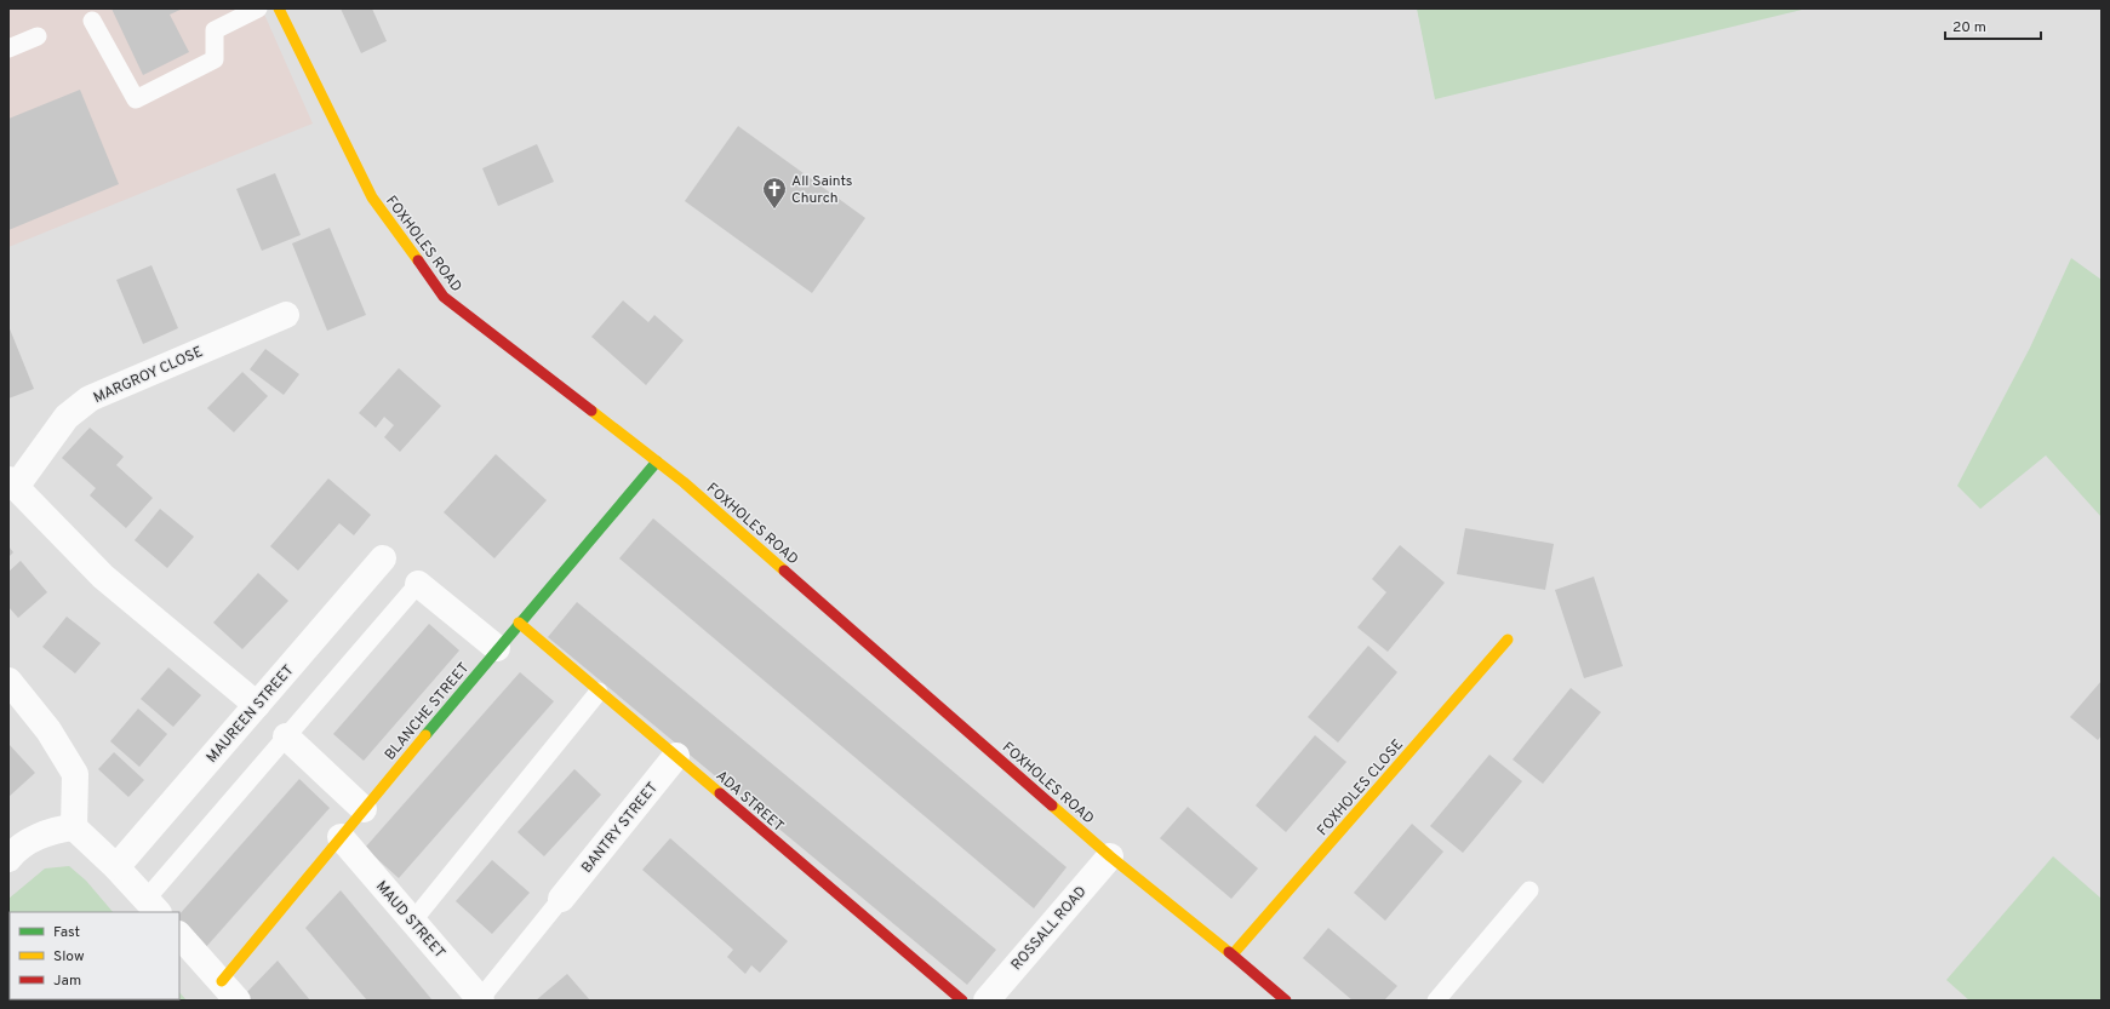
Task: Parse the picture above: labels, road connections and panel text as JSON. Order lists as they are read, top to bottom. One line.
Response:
{"streets":{"street":["FOXHOLES ROAD","MARGROY CLOSE","BLANCHE STREET","MAUREEN STREET","FOXHOLES CLOSE","ADA STREET","BANTRY STREET","MAUD STREET","ROSSALL ROAD"]},"crossings":[["FOXHOLES ROAD","BLANCHE STREET"],["FOXHOLES ROAD","FOXHOLES CLOSE"],["FOXHOLES ROAD","ROSSALL ROAD"],["MARGROY CLOSE","MAUREEN STREET"],["BLANCHE STREET","ADA STREET"],["BLANCHE STREET","MAUD STREET"],["ADA STREET","BANTRY STREET"]],"places":{"church":["All Saints Church"]},"legend":["Fast","Slow","Jam"],"scale_bar":"20 m"}
